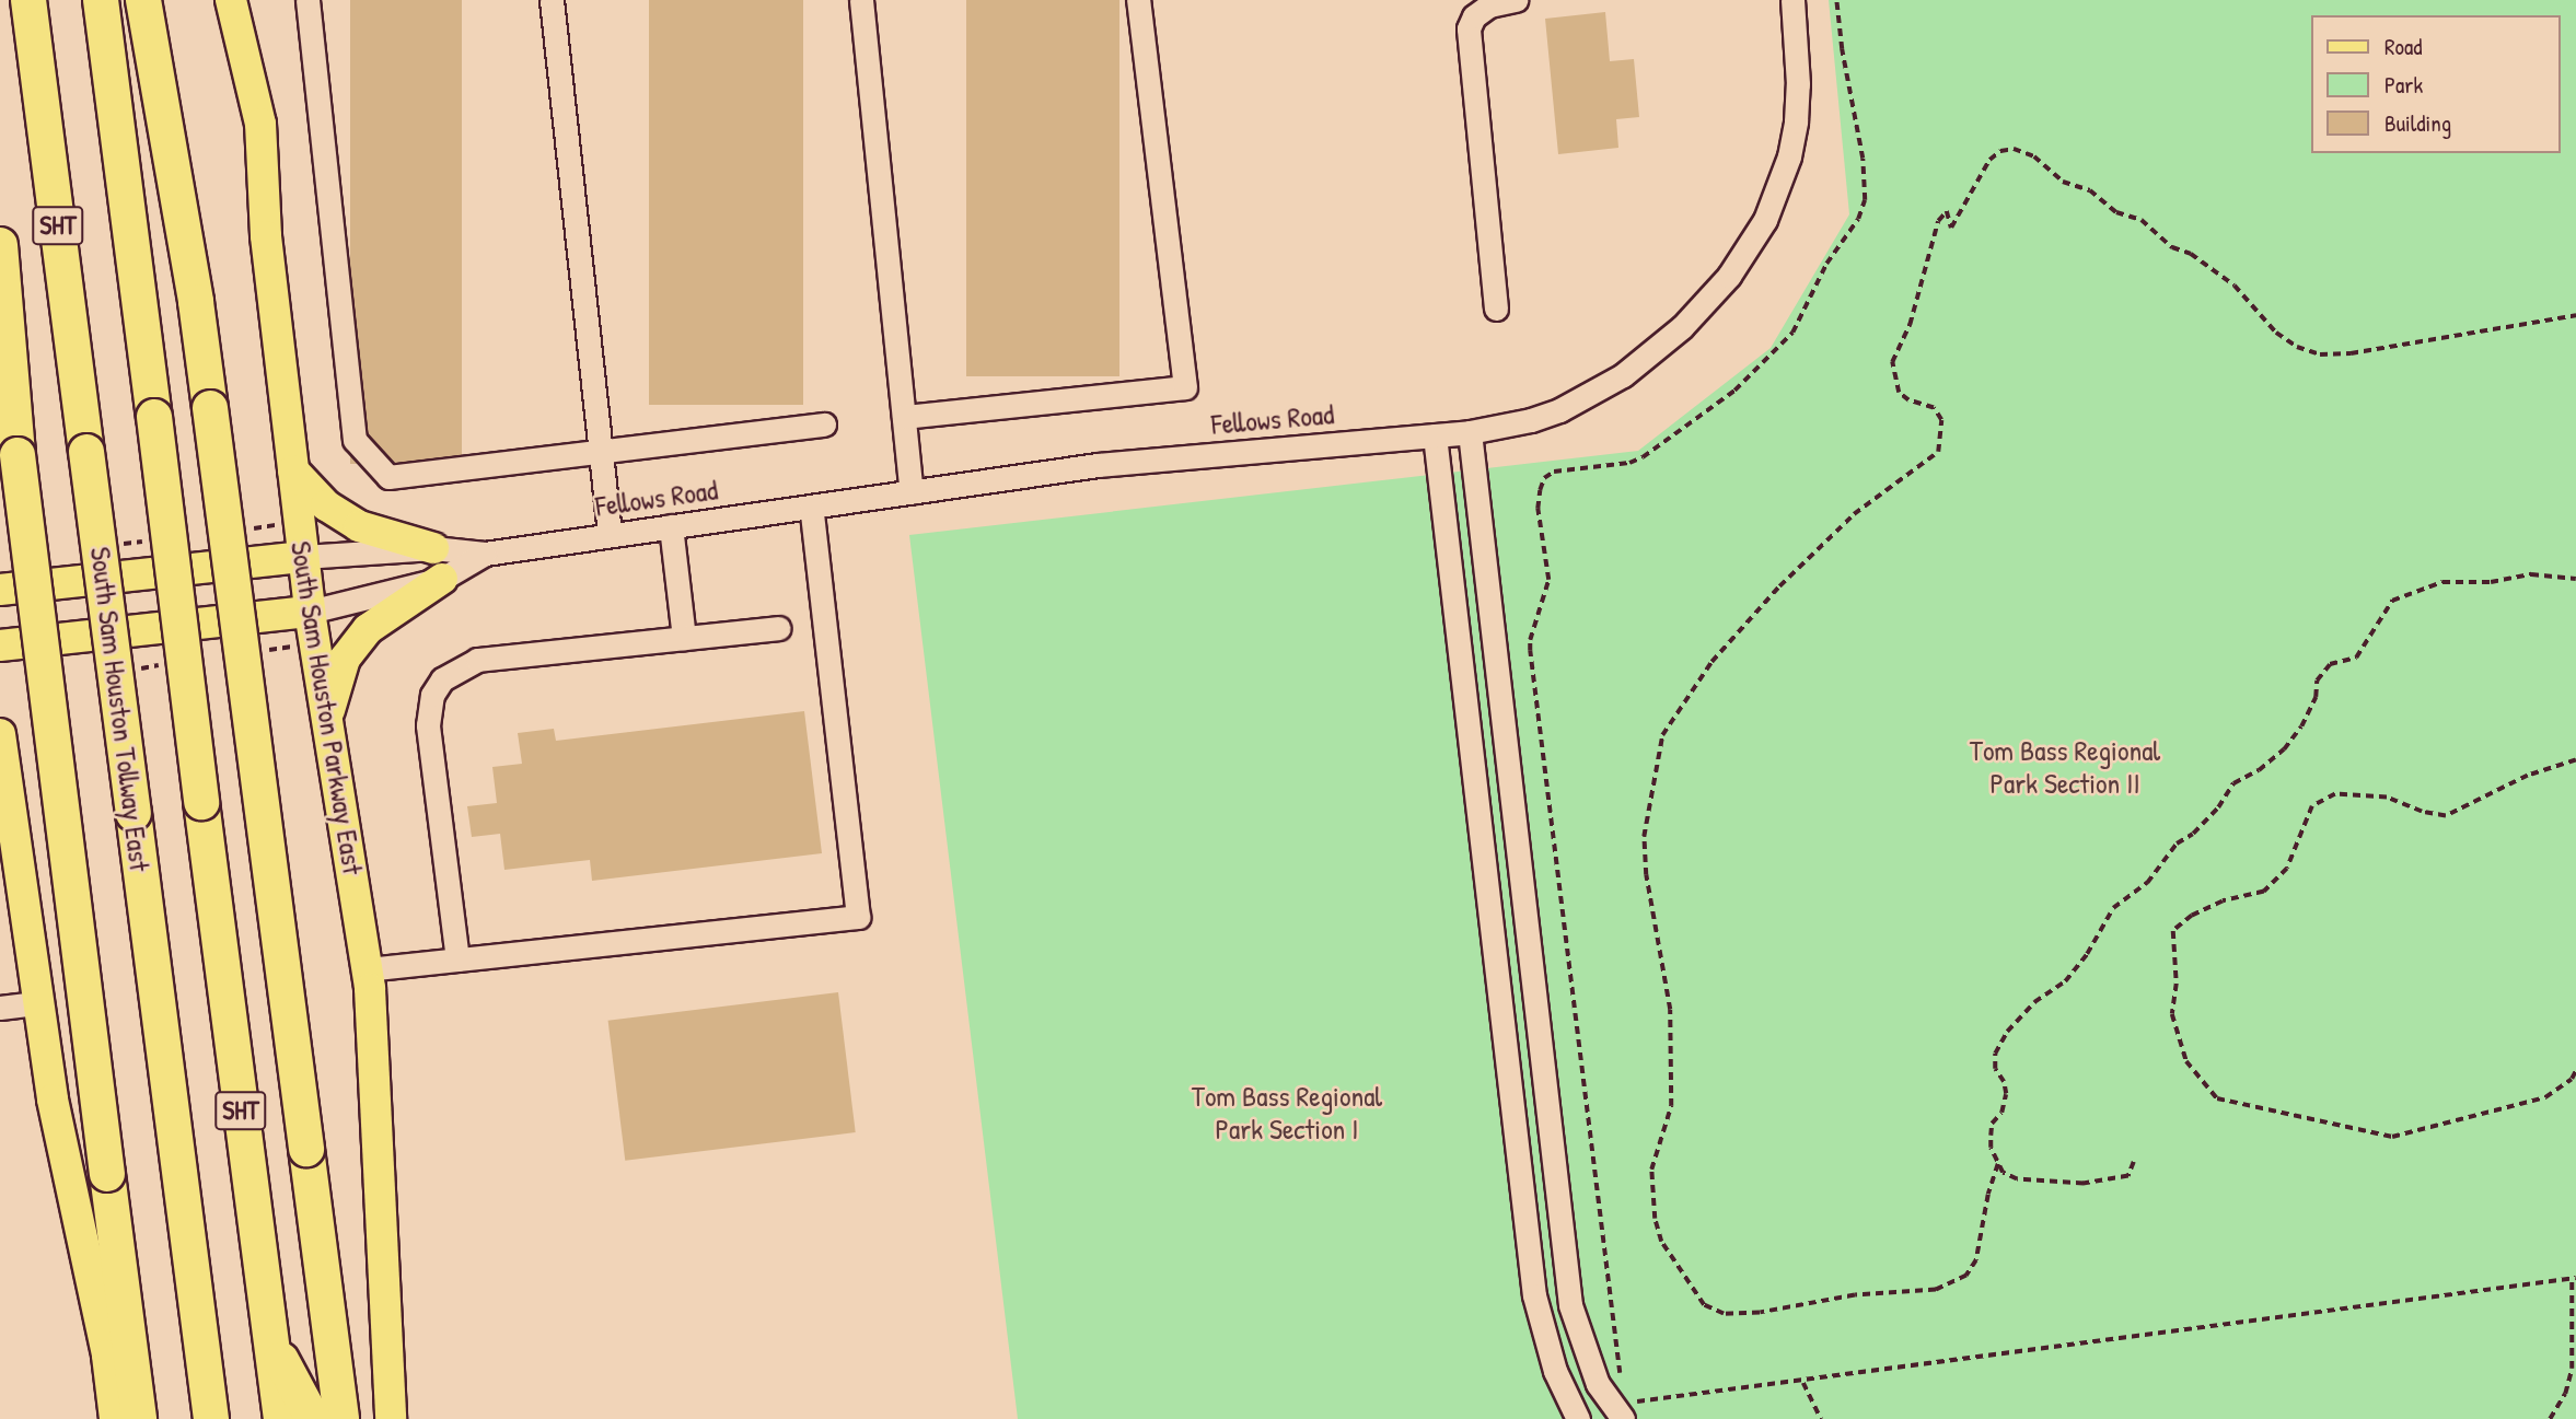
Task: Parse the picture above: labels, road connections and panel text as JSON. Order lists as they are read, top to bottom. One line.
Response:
{"streets":{"highway":["SHT","South Sam Houston Tollway East"],"main road":["South Sam Houston Parkway East"],"street":["Fellows Road"]},"crossings":[["Fellows Road","South Sam Houston Parkway East"]],"parks":["Tom Bass Regional Park Section II","Tom Bass Regional Park Section I"],"legend":["Road","Park","Building"]}
